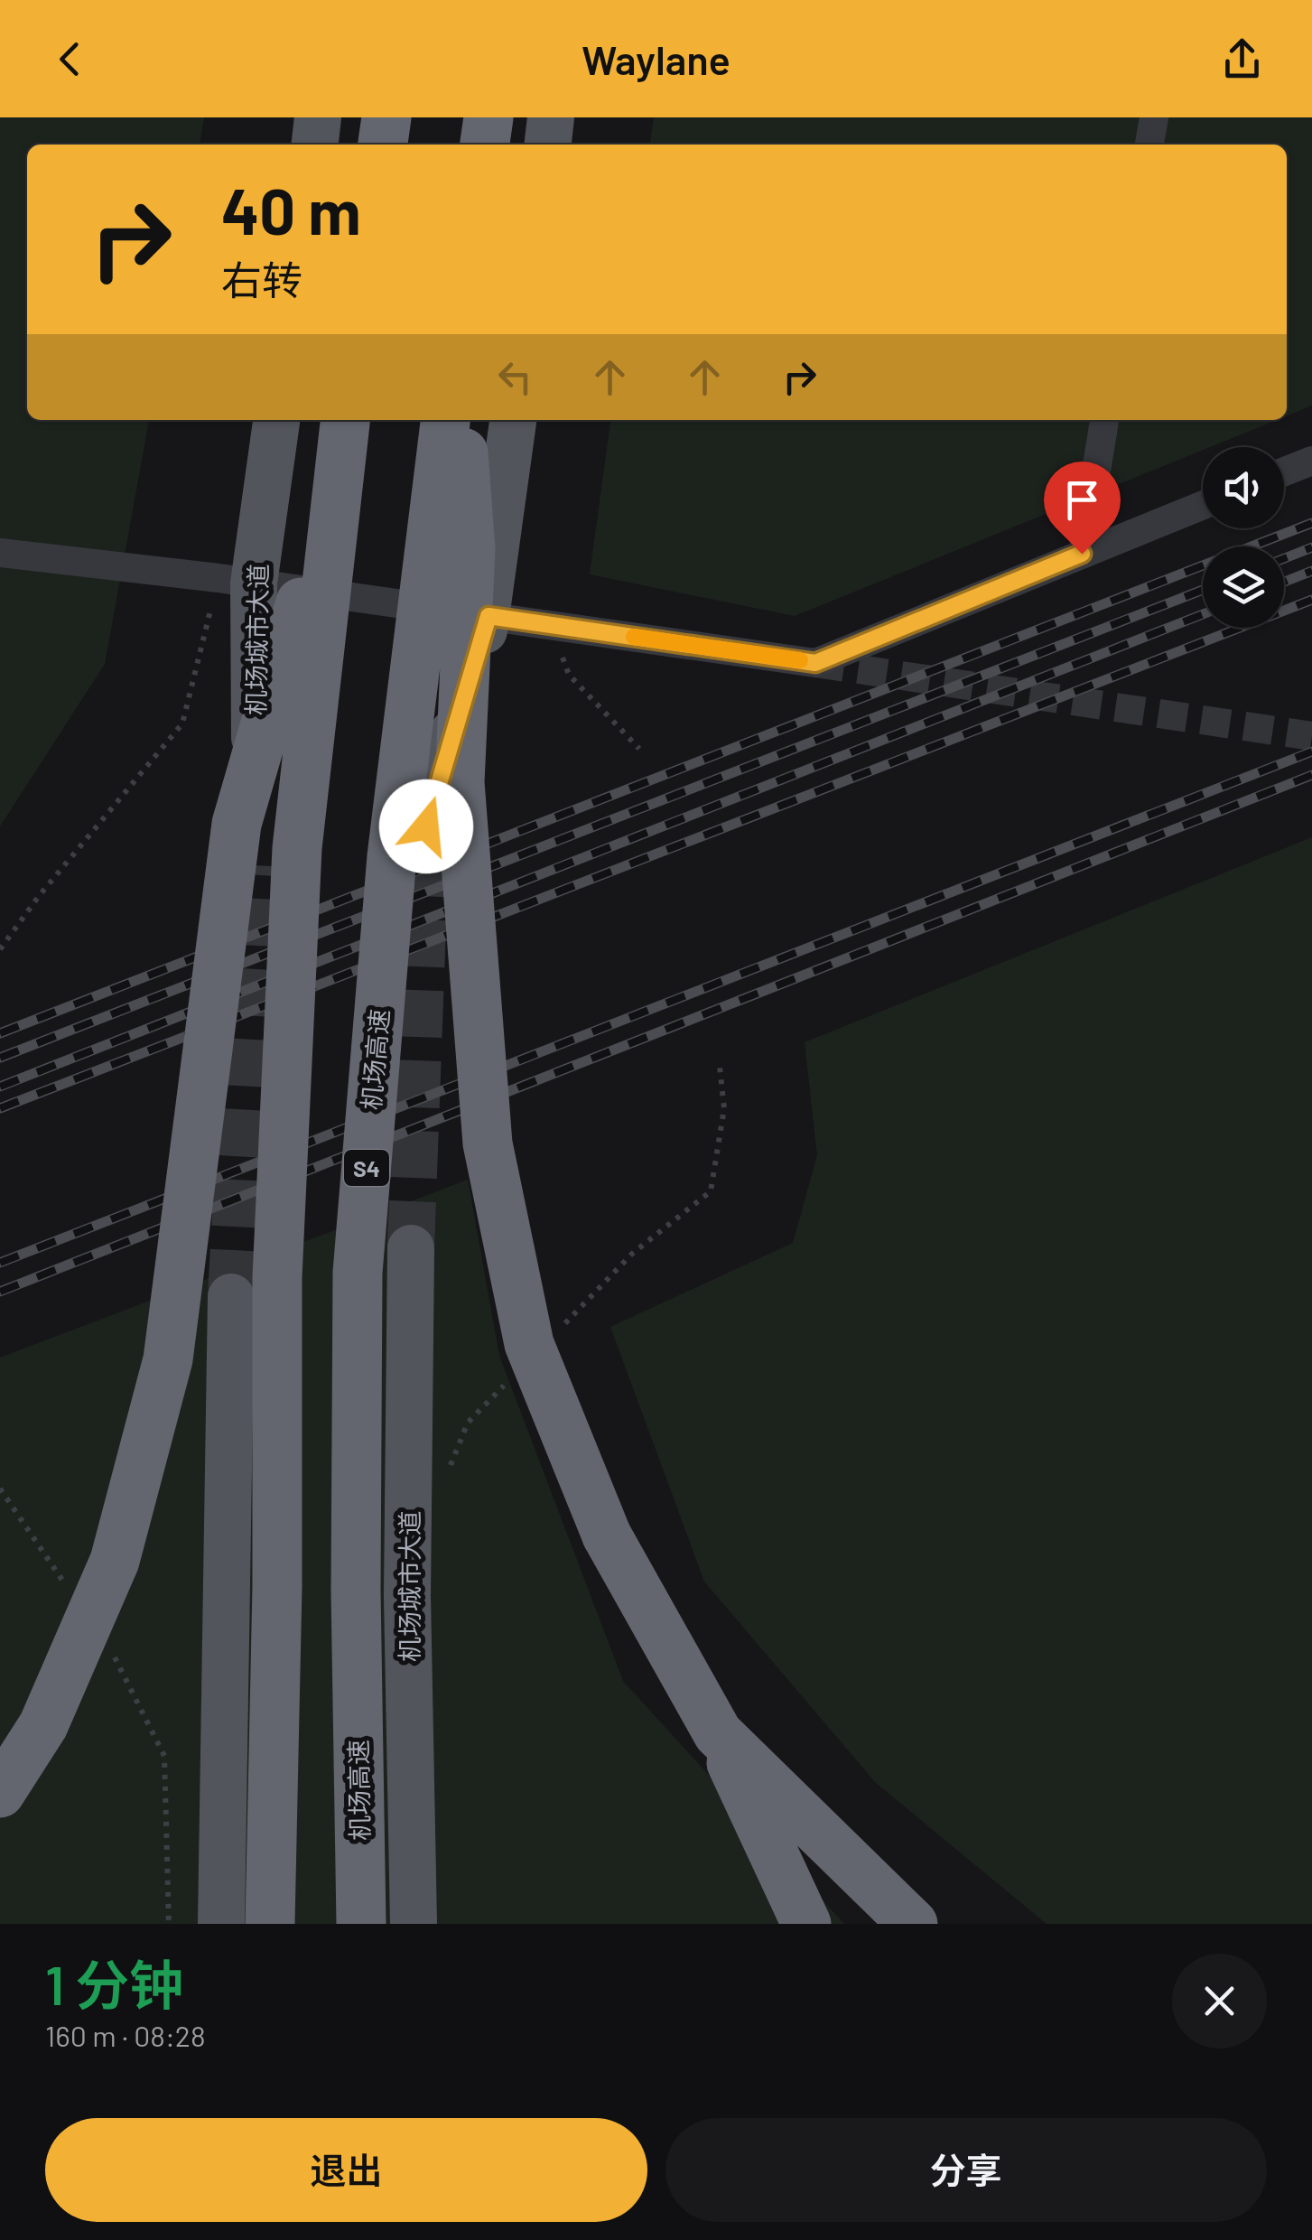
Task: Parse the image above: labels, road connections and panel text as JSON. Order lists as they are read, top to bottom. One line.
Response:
{"streets":{"highway":["机场高速","S4"],"main road":["机场城市大道"]},"page":{"header":"Waylane","turn":["40 m","右转"],"heading":["1 分钟","160 m · 08:28"],"buttons":["退出","分享"]}}
